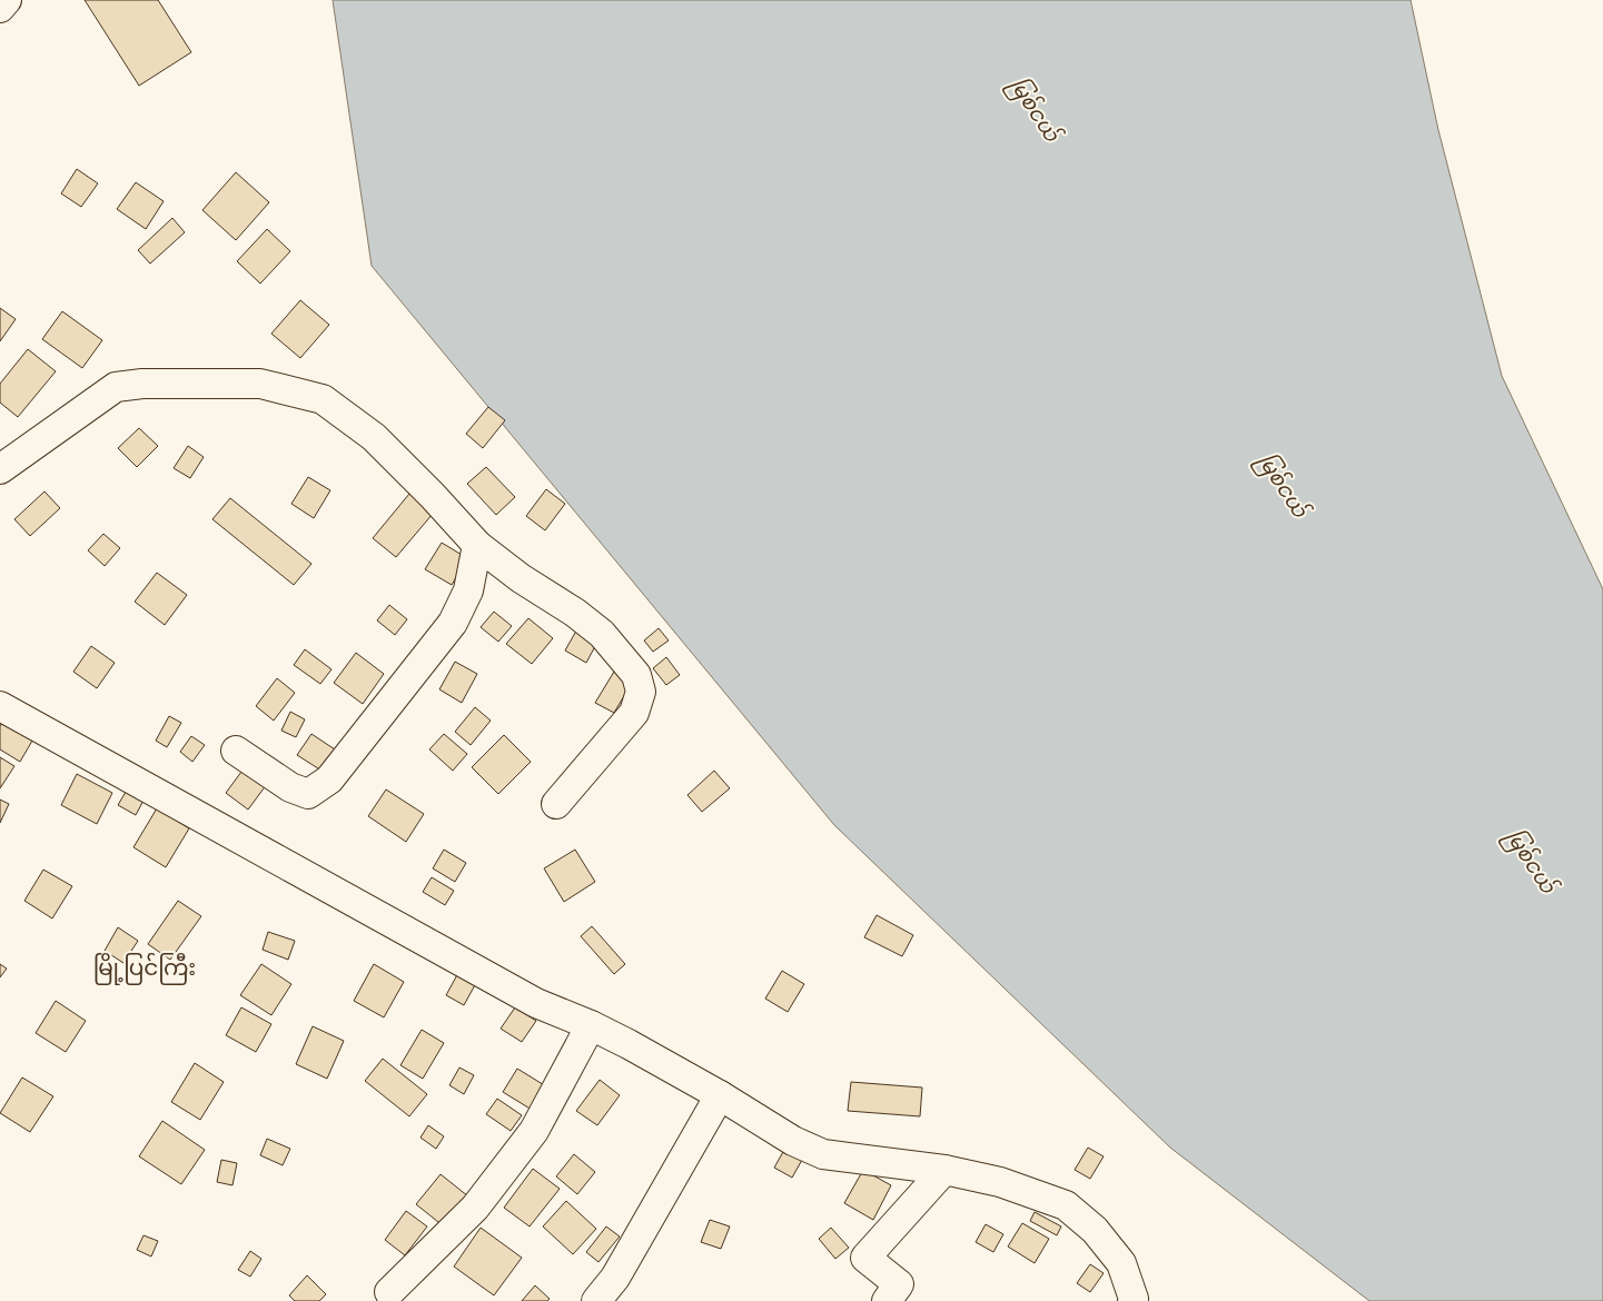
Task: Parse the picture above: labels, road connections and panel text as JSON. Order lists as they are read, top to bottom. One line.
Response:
{"districts":["မြို့ပြင်ကြီး"],"water":["မြစ်ငယ်"]}
